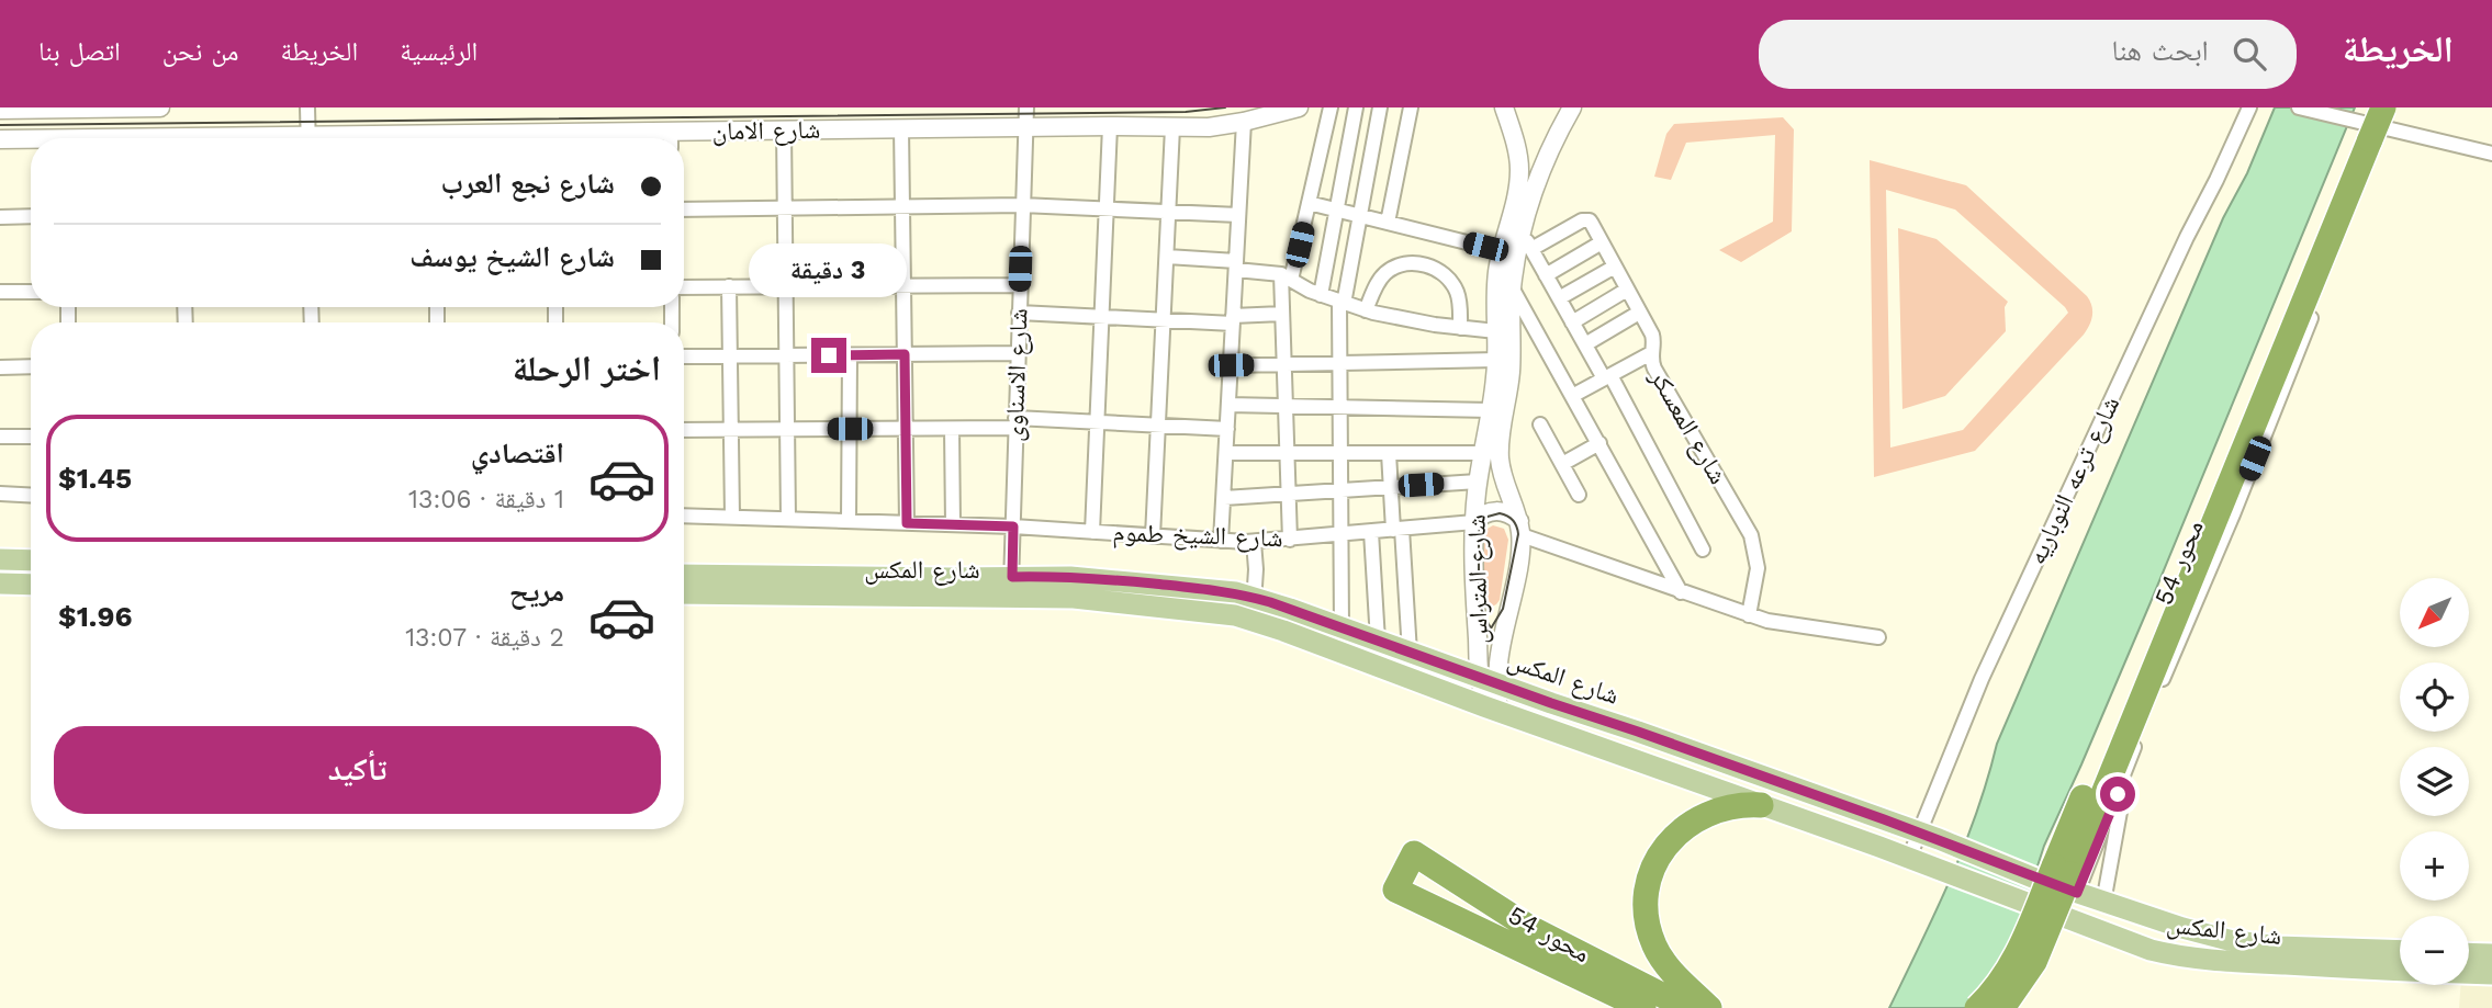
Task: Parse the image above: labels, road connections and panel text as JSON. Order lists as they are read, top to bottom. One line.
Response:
{"streets":{"highway":["محور 54"],"main road":["شارع المكس"],"street":["شارع الامان","شارع الاسناوى","شارع المعسكر","شارع ترعه النوباريه","شارع الشيخ طموم","شارع المتراس"]},"crossings":[["شارع الامان","شارع الاسناوى"],["شارع الاسناوى","شارع الشيخ طموم"],["شارع الاسناوى","شارع المكس"],["شارع ترعه النوباريه","شارع المكس"],["شارع الشيخ طموم","شارع المتراس"],["محور 54","شارع المكس"],["شارع المكس","شارع المتراس"]],"north":"bottom left","page":{"header":"الخريطة","search":"ابحث هنا","nav":["الرئيسية","الخريطة","من نحن","اتصل بنا"],"banner":["شارع نجع العرب","شارع الشيخ يوسف"],"bubble":"3 دقيقة","heading":"اختر الرحلة","list":[{"name":"اقتصادي","note":"1 دقيقة · 13:06","value":"$1.45"},{"name":"مريح","note":"2 دقيقة · 13:07","value":"$1.96"}],"map_buttons":["+","−"],"buttons":"تأكيد"}}
